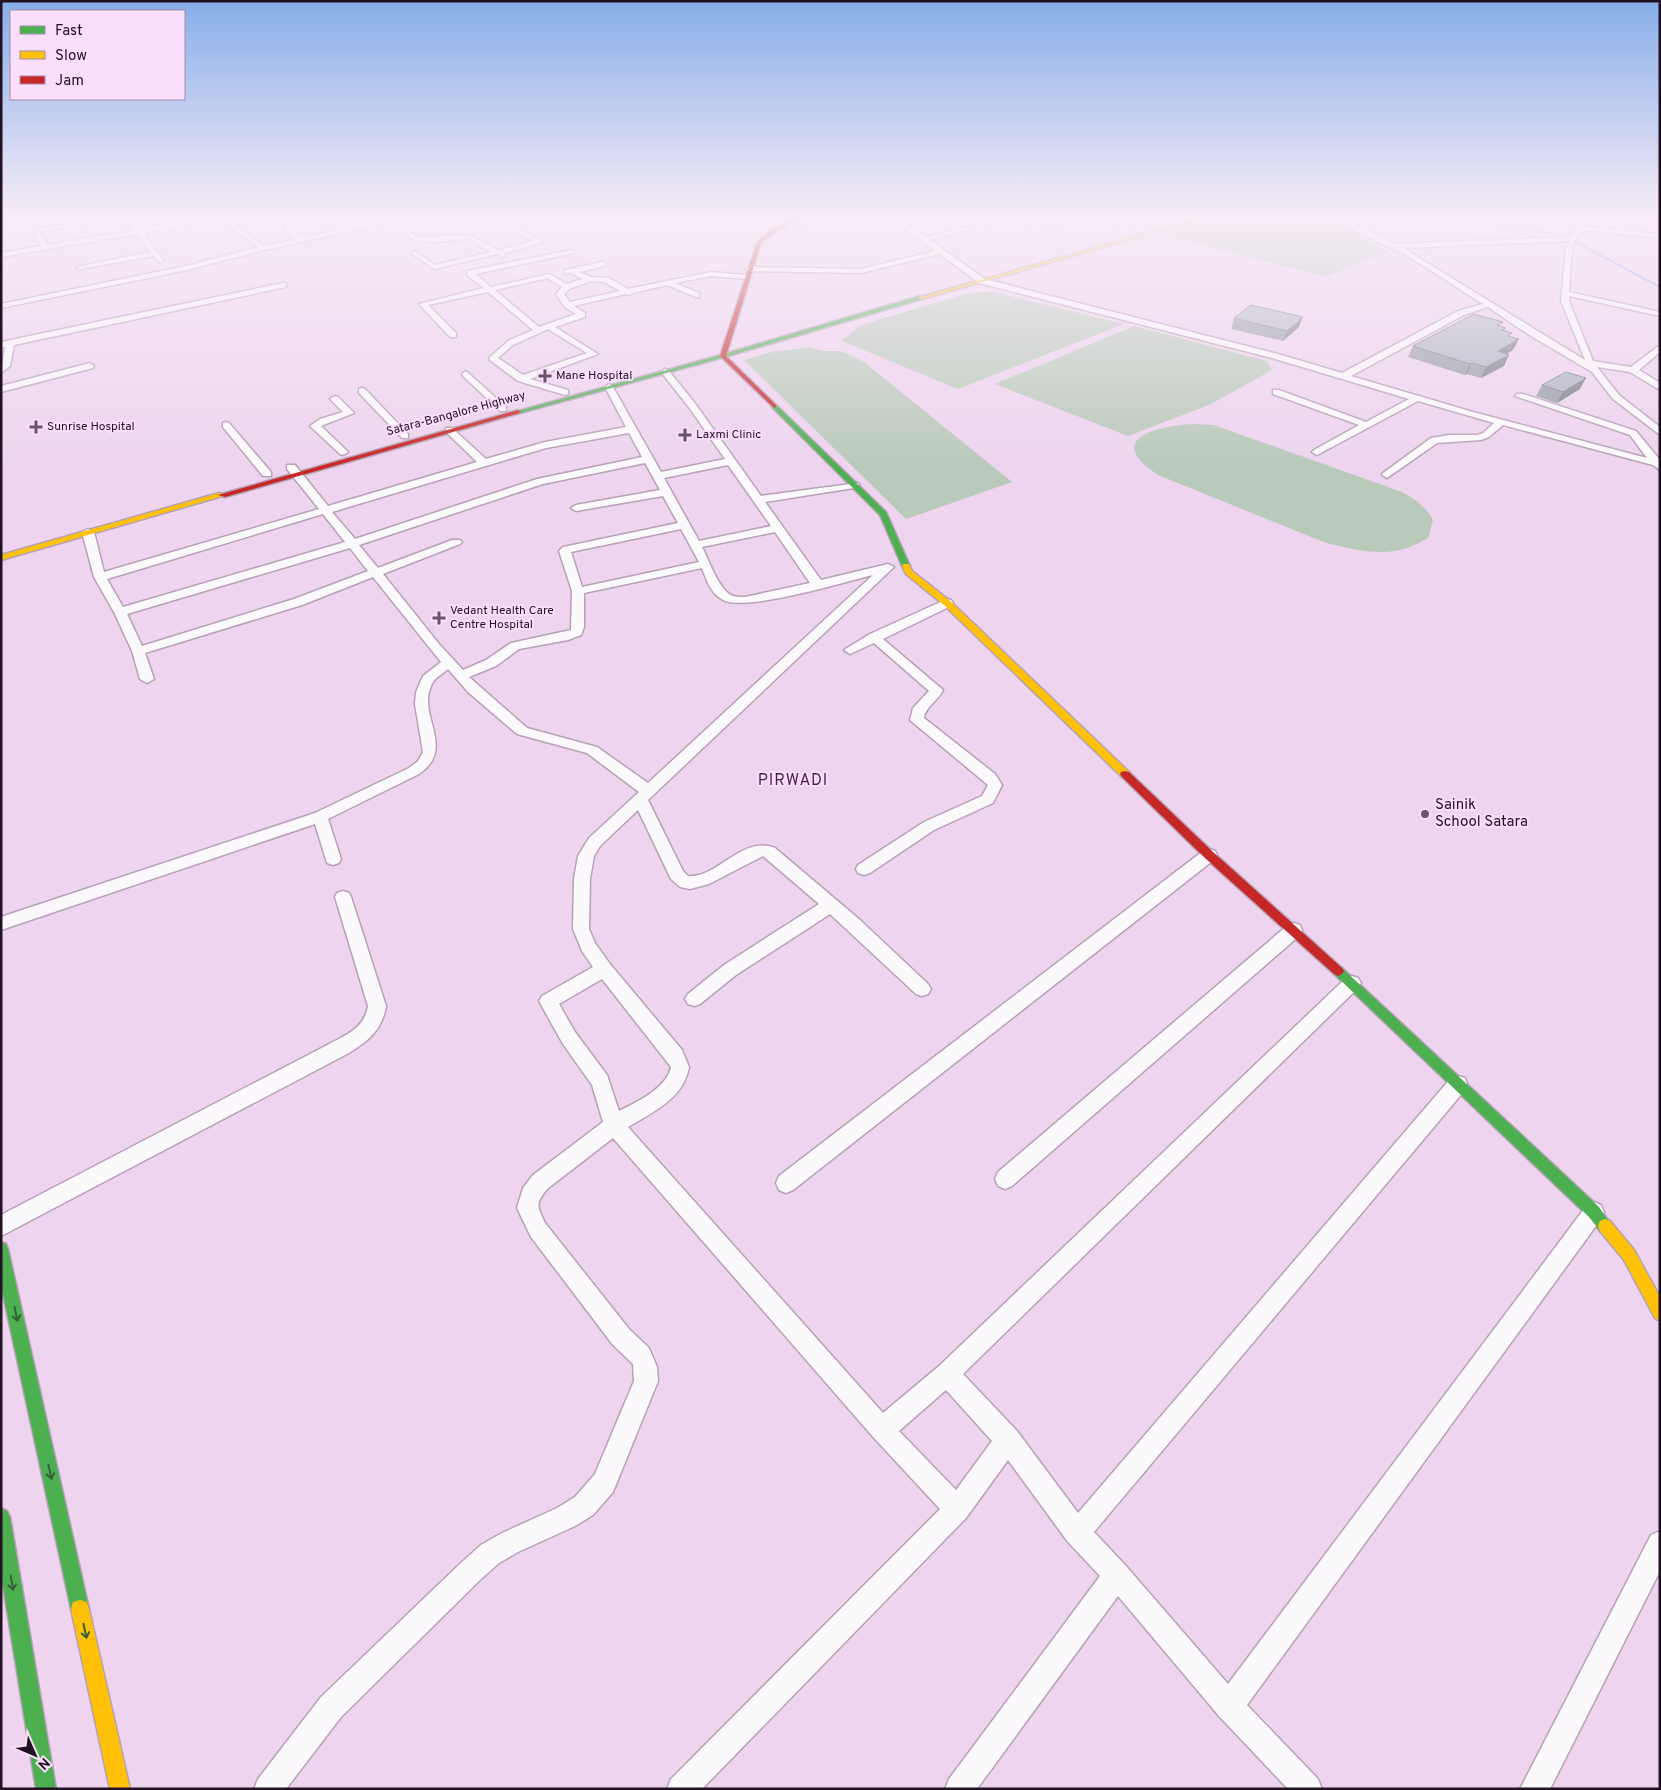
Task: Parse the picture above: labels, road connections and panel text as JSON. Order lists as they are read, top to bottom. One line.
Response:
{"streets":{"main road":["Satara-Bangalore Highway"]},"districts":["PIRWADI"],"places":{"health":["Mane Hospital","Sunrise Hospital","Laxmi Clinic","Vedant Health Care Centre Hospital"],"other":["Sainik School Satara"]},"legend":["Fast","Slow","Jam"],"north":"bottom right"}
